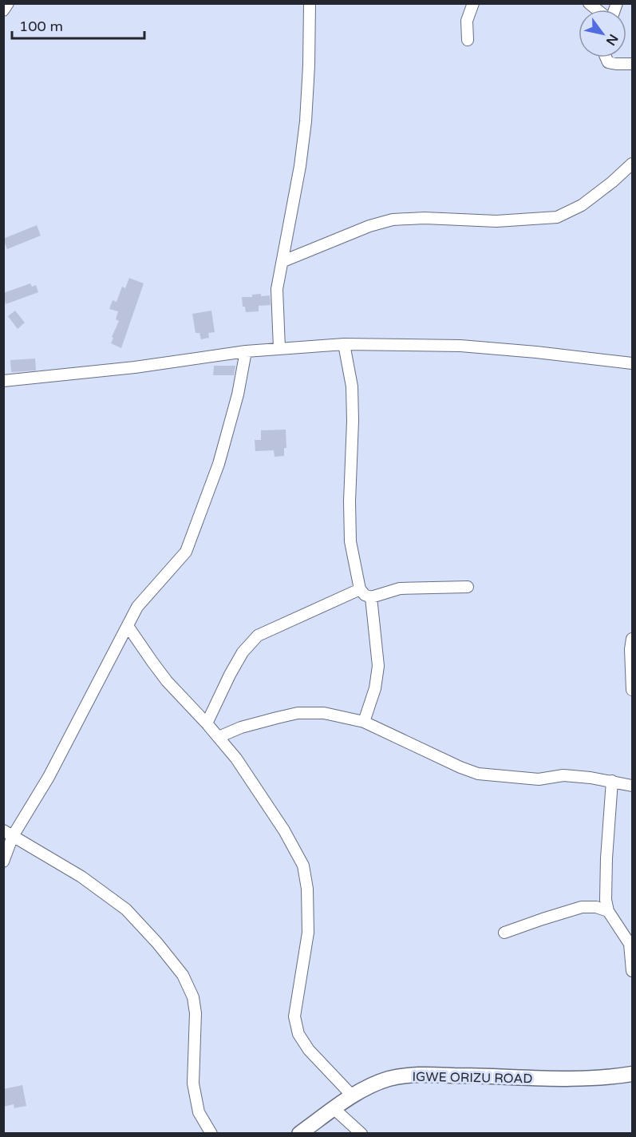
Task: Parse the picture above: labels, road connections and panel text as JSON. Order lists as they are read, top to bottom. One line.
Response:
{"streets":{"main road":["IGWE ORIZU ROAD"]},"scale_bar":"100 m","north":"bottom right"}
